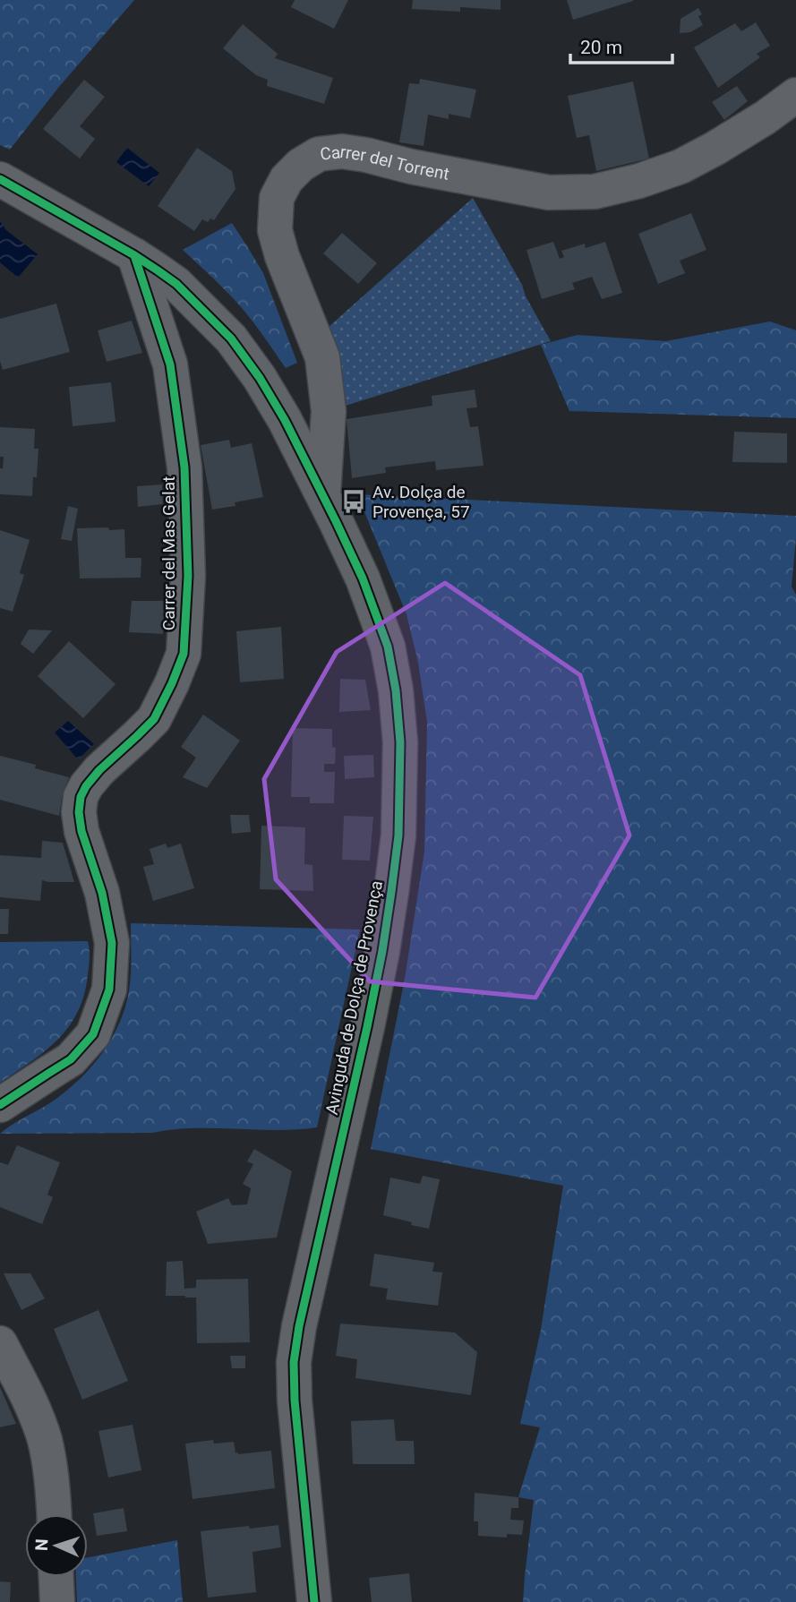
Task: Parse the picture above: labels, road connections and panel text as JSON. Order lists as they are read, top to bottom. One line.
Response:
{"streets":{"street":["Carrer del Torrent","Carrer del Mas Gelat","Avinguda de Dolça de Provença"]},"crossings":[["Carrer del Torrent","Avinguda de Dolça de Provença"],["Carrer del Mas Gelat","Avinguda de Dolça de Provença"]],"places":{"bus stop":["Av. Dolça de Provença, 57"]},"scale_bar":"20 m","north":"left"}
